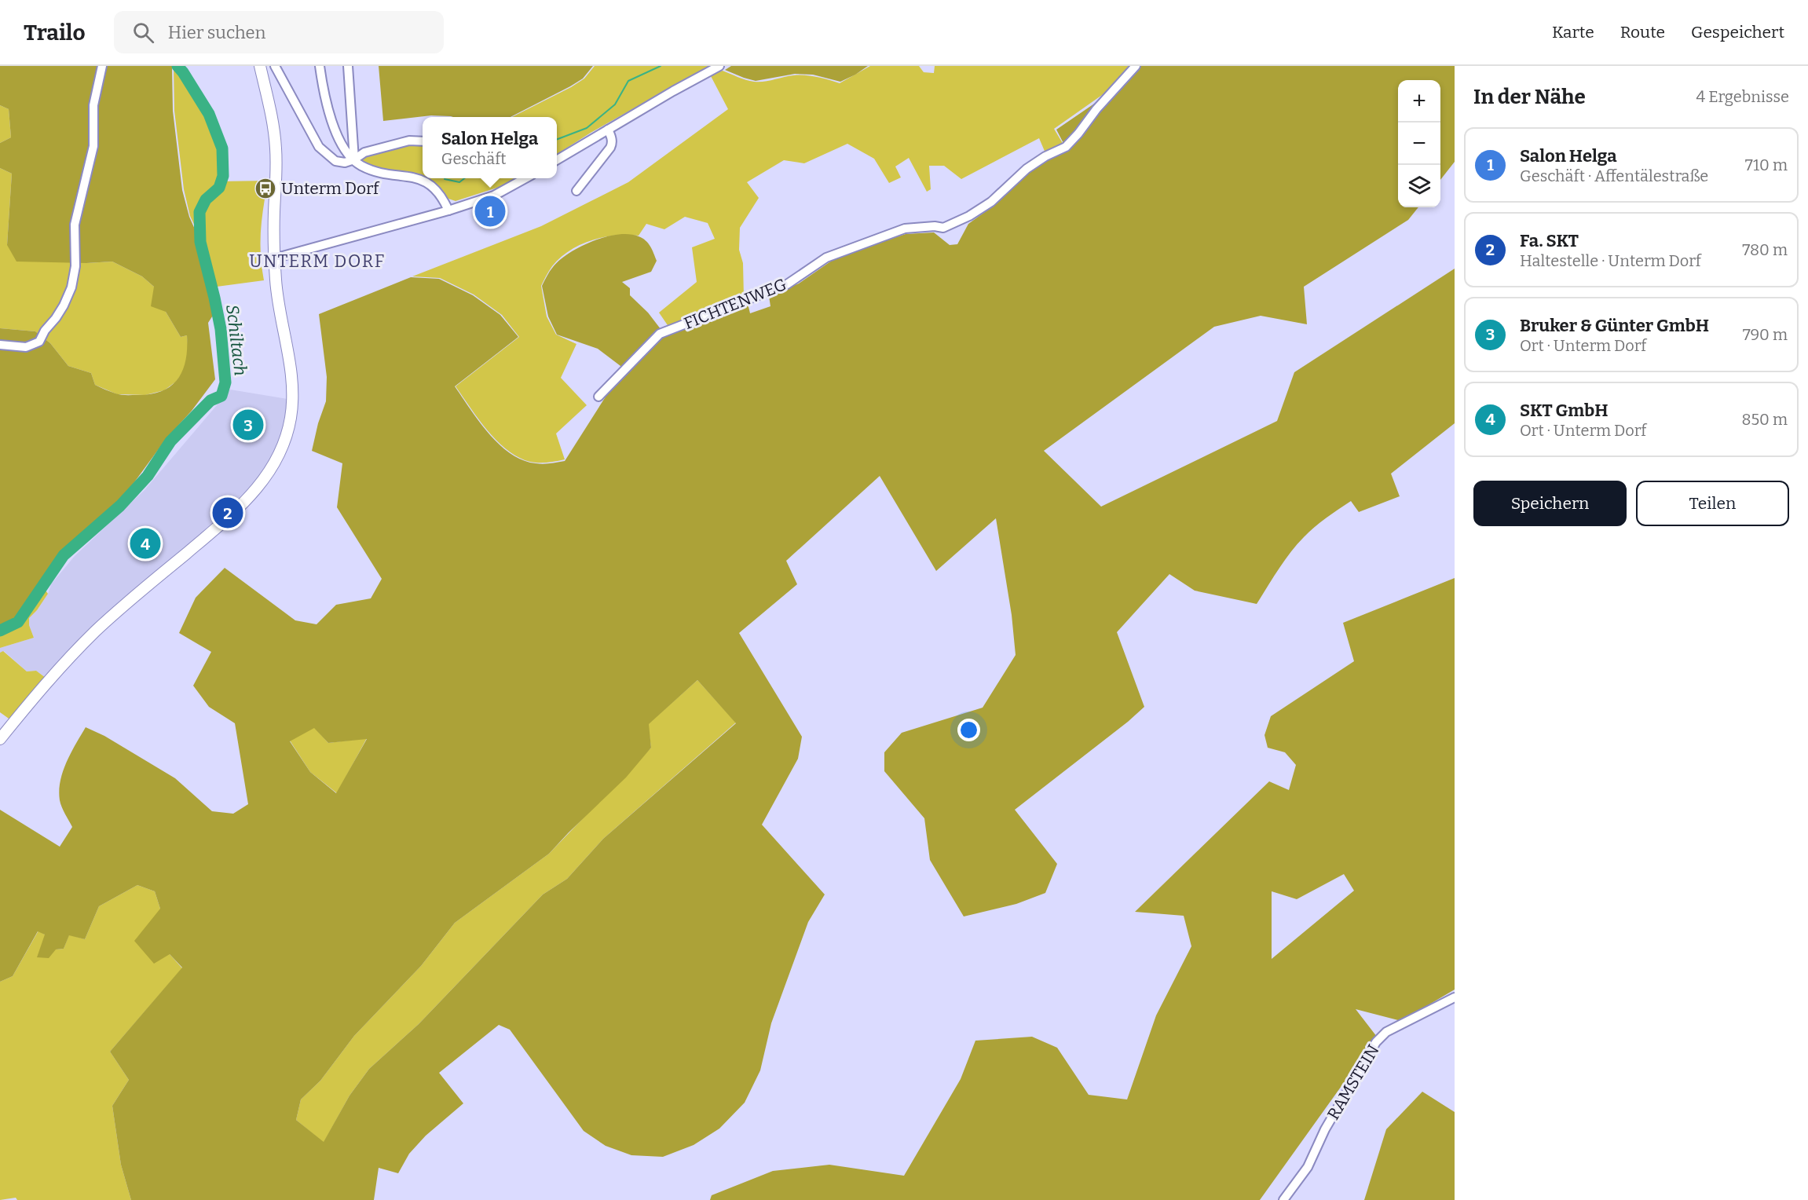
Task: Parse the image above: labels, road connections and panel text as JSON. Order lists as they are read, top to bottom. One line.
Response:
{"streets":{"street":["FICHTENWEG","RAMSTEIN"]},"districts":["UNTERM DORF"],"water":["Schiltach"],"places":{"bus stop":["Unterm Dorf"]},"page":{"header":"Trailo","search":"Hier suchen","nav":["Karte","Route","Gespeichert"],"heading":["In der Nähe","4 Ergebnisse"],"map_buttons":["+","−"],"popup":["Salon Helga","Geschäft"],"list":[{"mark":"1","name":"Salon Helga","note":"Geschäft · Affentälestraße","value":"710 m"},{"mark":"2","name":"Fa. SKT","note":"Haltestelle · Unterm Dorf","value":"780 m"},{"mark":"3","name":"Bruker & Günter GmbH","note":"Ort · Unterm Dorf","value":"790 m"},{"mark":"4","name":"SKT GmbH","note":"Ort · Unterm Dorf","value":"850 m"}],"pins":["1","3","2","4"],"buttons":["Speichern","Teilen"]}}
